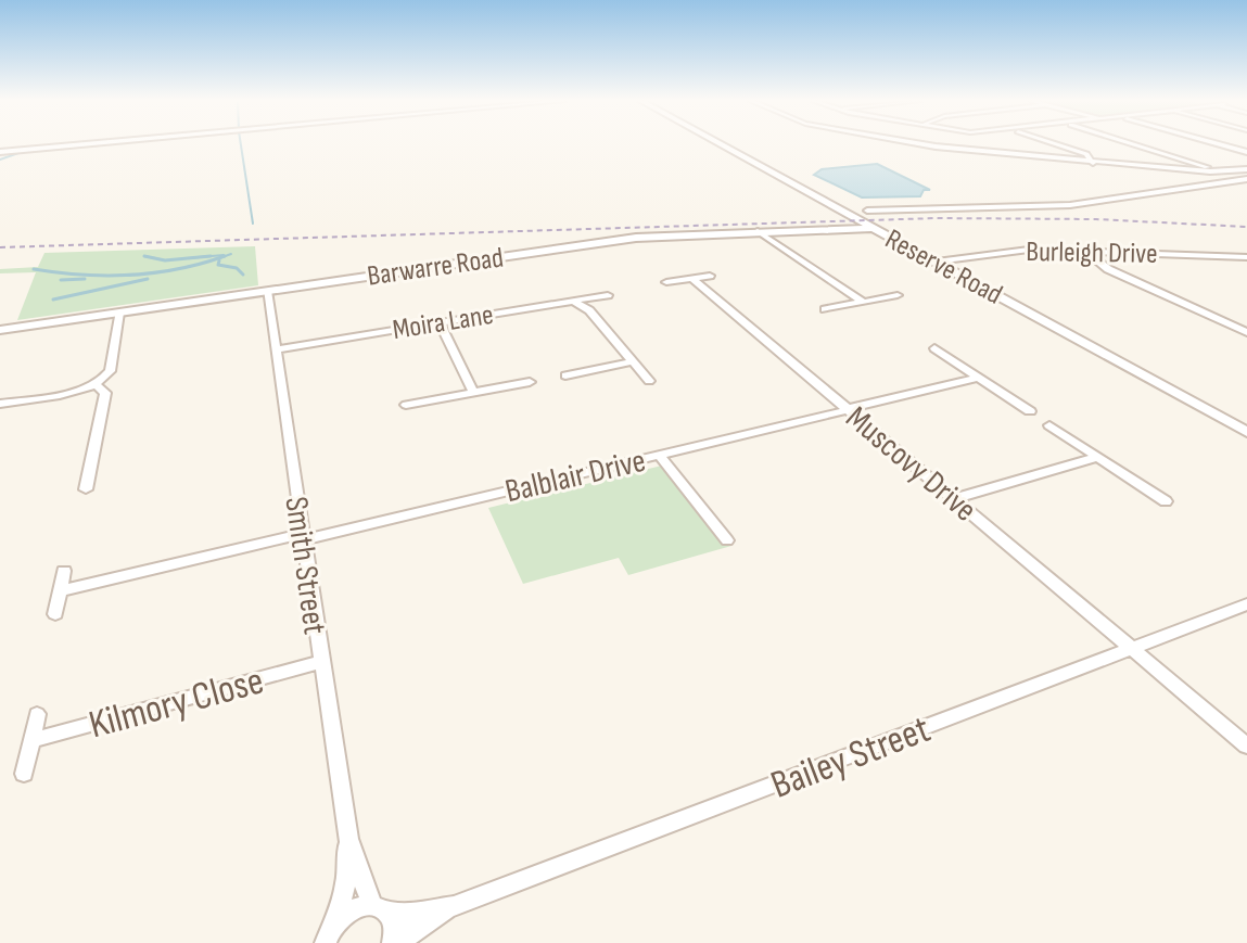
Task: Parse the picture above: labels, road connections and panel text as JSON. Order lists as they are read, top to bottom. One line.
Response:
{"streets":{"street":["Burleigh Drive","Barwarre Road","Reserve Road","Moira Lane","Muscovy Drive","Balblair Drive","Smith Street","Kilmory Close","Bailey Street"]},"crossings":[["Burleigh Drive","Reserve Road"],["Barwarre Road","Reserve Road"],["Barwarre Road","Smith Street"],["Moira Lane","Smith Street"],["Muscovy Drive","Balblair Drive"],["Muscovy Drive","Bailey Street"],["Balblair Drive","Smith Street"],["Smith Street","Kilmory Close"],["Smith Street","Bailey Street"]]}
